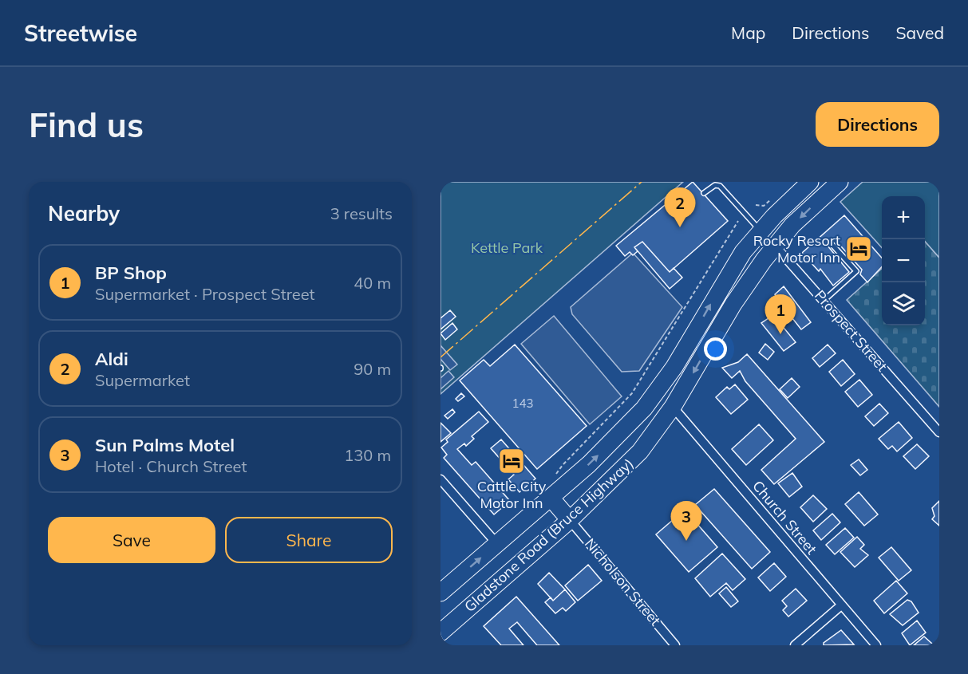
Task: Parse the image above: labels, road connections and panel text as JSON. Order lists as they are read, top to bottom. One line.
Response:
{"streets":{"highway":["Prospect Street","Gladstone Road (Bruce Highway)","Nicholson Street"],"street":["Church Street"]},"crossings":[["Prospect Street","Gladstone Road (Bruce Highway)"],["Church Street","Gladstone Road (Bruce Highway)"],["Gladstone Road (Bruce Highway)","Nicholson Street"]],"parks":["Kettle Park"],"places":{"hotel":["Rocky Resort Motor Inn","Cattle City Motor Inn"]},"house_numbers":["143"],"page":{"header":"Streetwise","nav":["Map","Directions","Saved"],"buttons":["Directions",["Save","Share"]],"title":"Find us","heading":["Nearby","3 results"],"pins":["2","1","3"],"map_buttons":["+","−"],"list":[{"mark":"1","name":"BP Shop","note":"Supermarket · Prospect Street","value":"40 m"},{"mark":"2","name":"Aldi","note":"Supermarket","value":"90 m"},{"mark":"3","name":"Sun Palms Motel","note":"Hotel · Church Street","value":"130 m"}]}}
